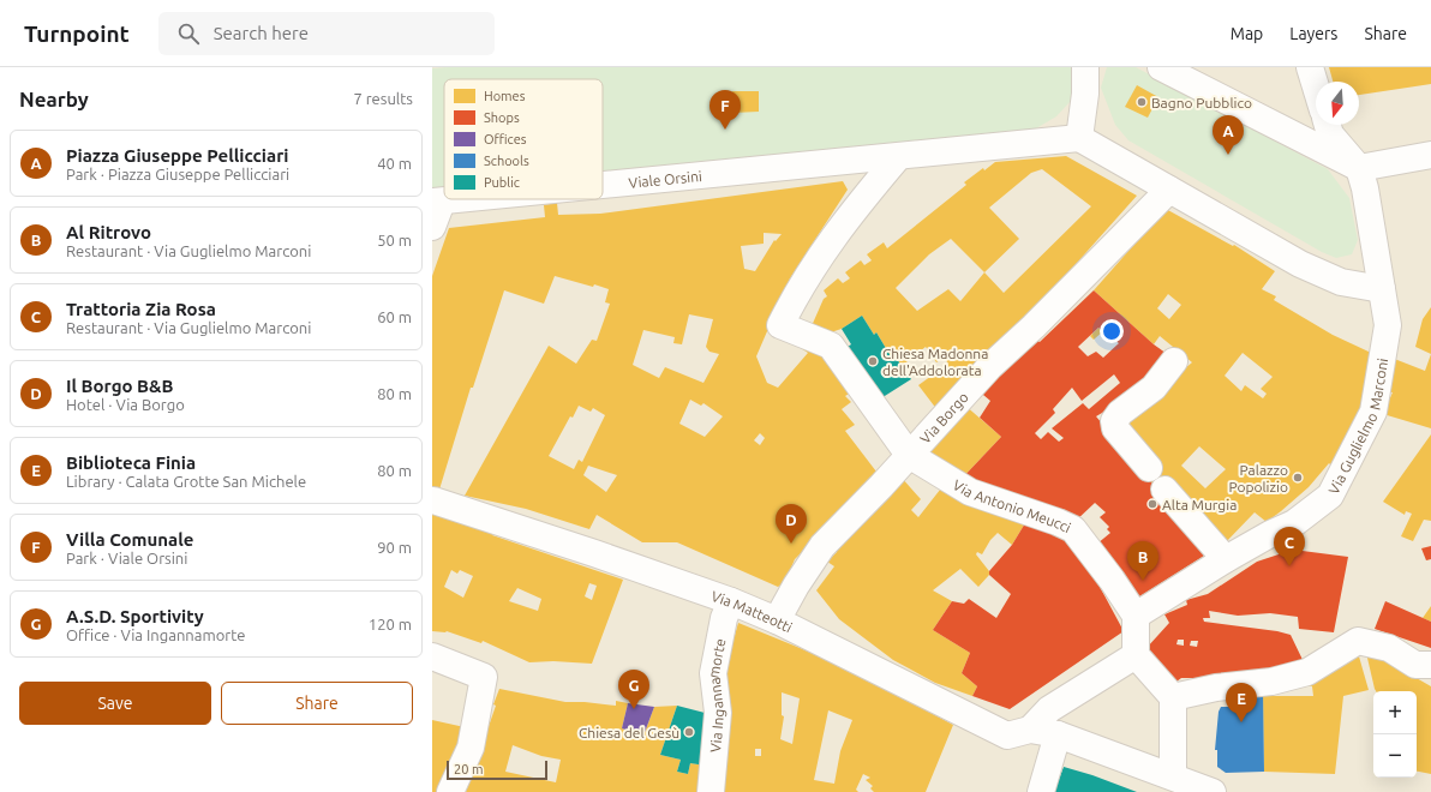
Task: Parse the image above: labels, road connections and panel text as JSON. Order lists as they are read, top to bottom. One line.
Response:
{"streets":{"street":["Viale Orsini","Via Borgo","Via Guglielmo Marconi","Via Antonio Meucci","Via Matteotti","Via Ingannamorte"]},"crossings":[["Via Borgo","Via Antonio Meucci"],["Via Borgo","Via Matteotti"],["Via Guglielmo Marconi","Via Antonio Meucci"],["Via Matteotti","Via Ingannamorte"]],"places":["Bagno Pubblico","Chiesa Madonna dell'Addolorata","Palazzo Popolizio","Alta Murgia","Chiesa del Gesù"],"legend":["Homes","Shops","Offices","Schools","Public"],"scale_bar":"20 m","north":"bottom","page":{"header":"Turnpoint","search":"Search here","nav":["Map","Layers","Share"],"heading":["Nearby","7 results"],"pins":["F","A","D","C","B","G","E"],"list":[{"mark":"A","name":"Piazza Giuseppe Pellicciari","note":"Park · Piazza Giuseppe Pellicciari","value":"40 m"},{"mark":"B","name":"Al Ritrovo","note":"Restaurant · Via Guglielmo Marconi","value":"50 m"},{"mark":"C","name":"Trattoria Zia Rosa","note":"Restaurant · Via Guglielmo Marconi","value":"60 m"},{"mark":"D","name":"Il Borgo B&B","note":"Hotel · Via Borgo","value":"80 m"},{"mark":"E","name":"Biblioteca Finia","note":"Library · Calata Grotte San Michele","value":"80 m"},{"mark":"F","name":"Villa Comunale","note":"Park · Viale Orsini","value":"90 m"},{"mark":"G","name":"A.S.D. Sportivity","note":"Office · Via Ingannamorte","value":"120 m"}],"buttons":["Save","Share"],"map_buttons":["+","−"],"scale":"20 m"}}
